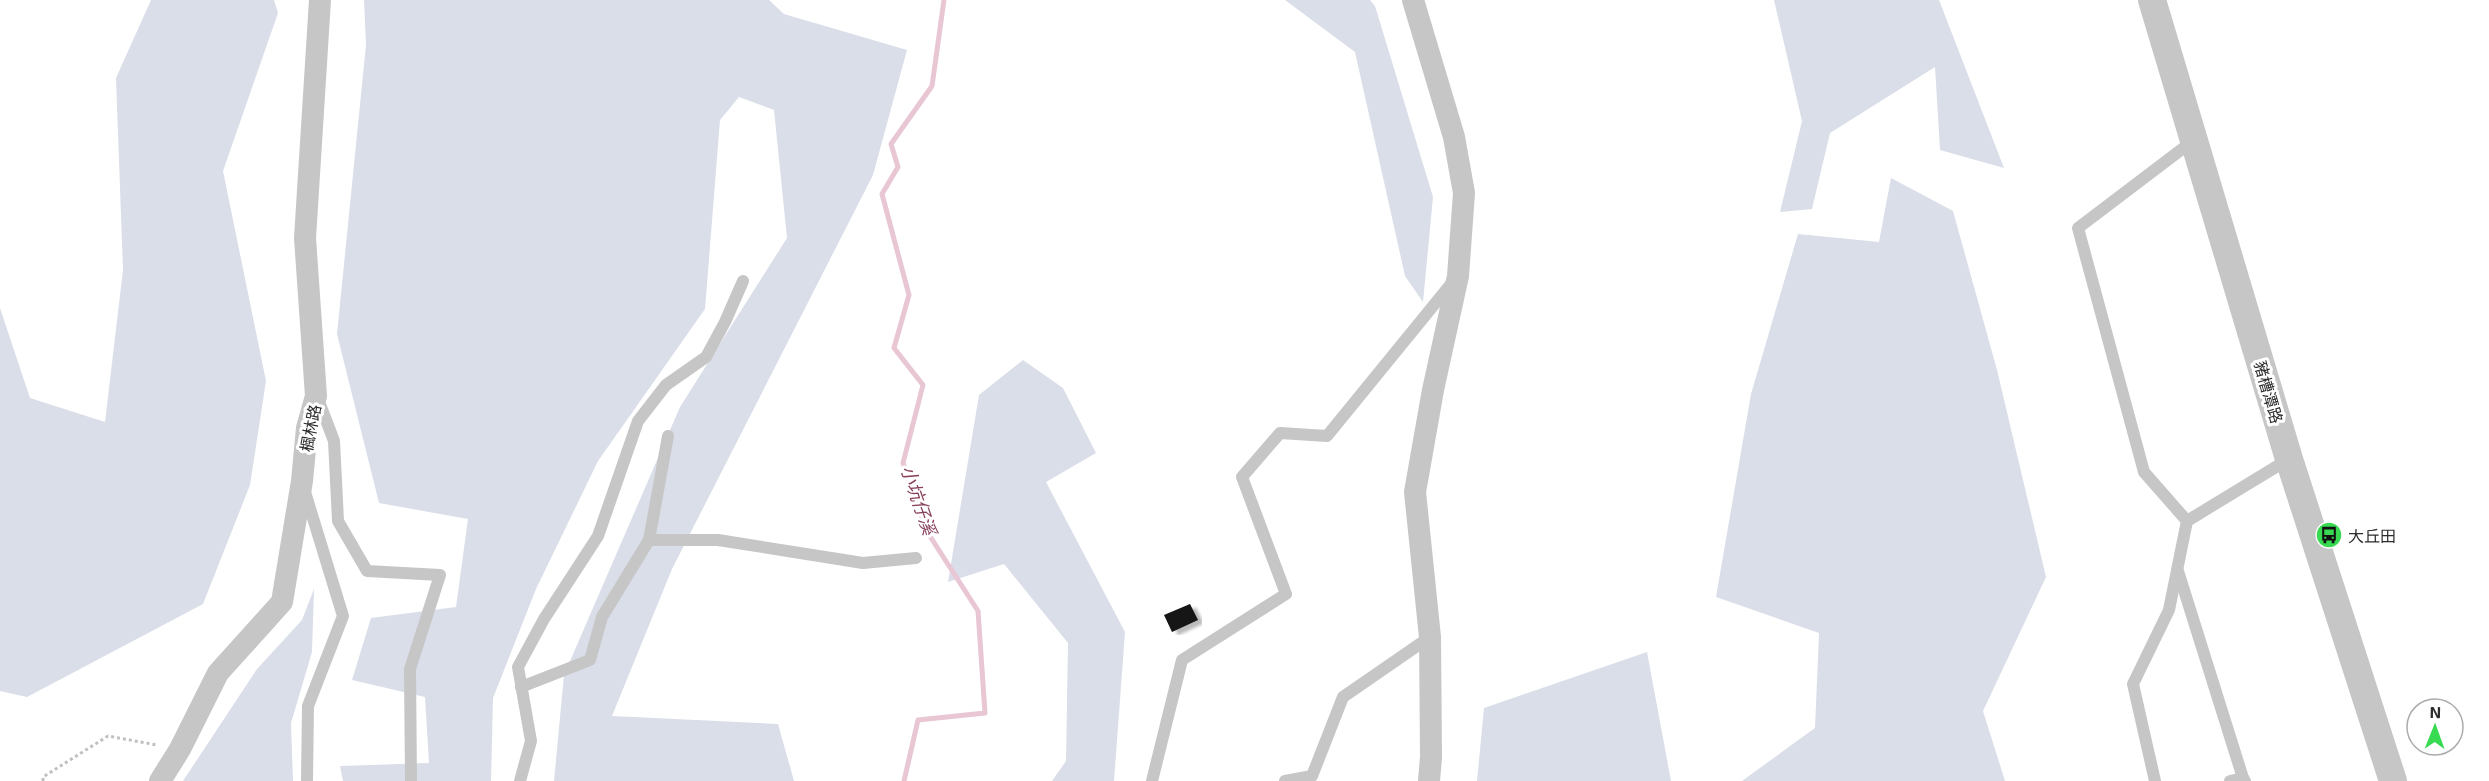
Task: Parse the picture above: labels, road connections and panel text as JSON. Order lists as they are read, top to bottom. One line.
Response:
{"streets":{"street":["豬槽潭路","楓林路"]},"water":["小坑仔溪"],"places":{"bus stop":["大丘田"]},"north":"top"}
